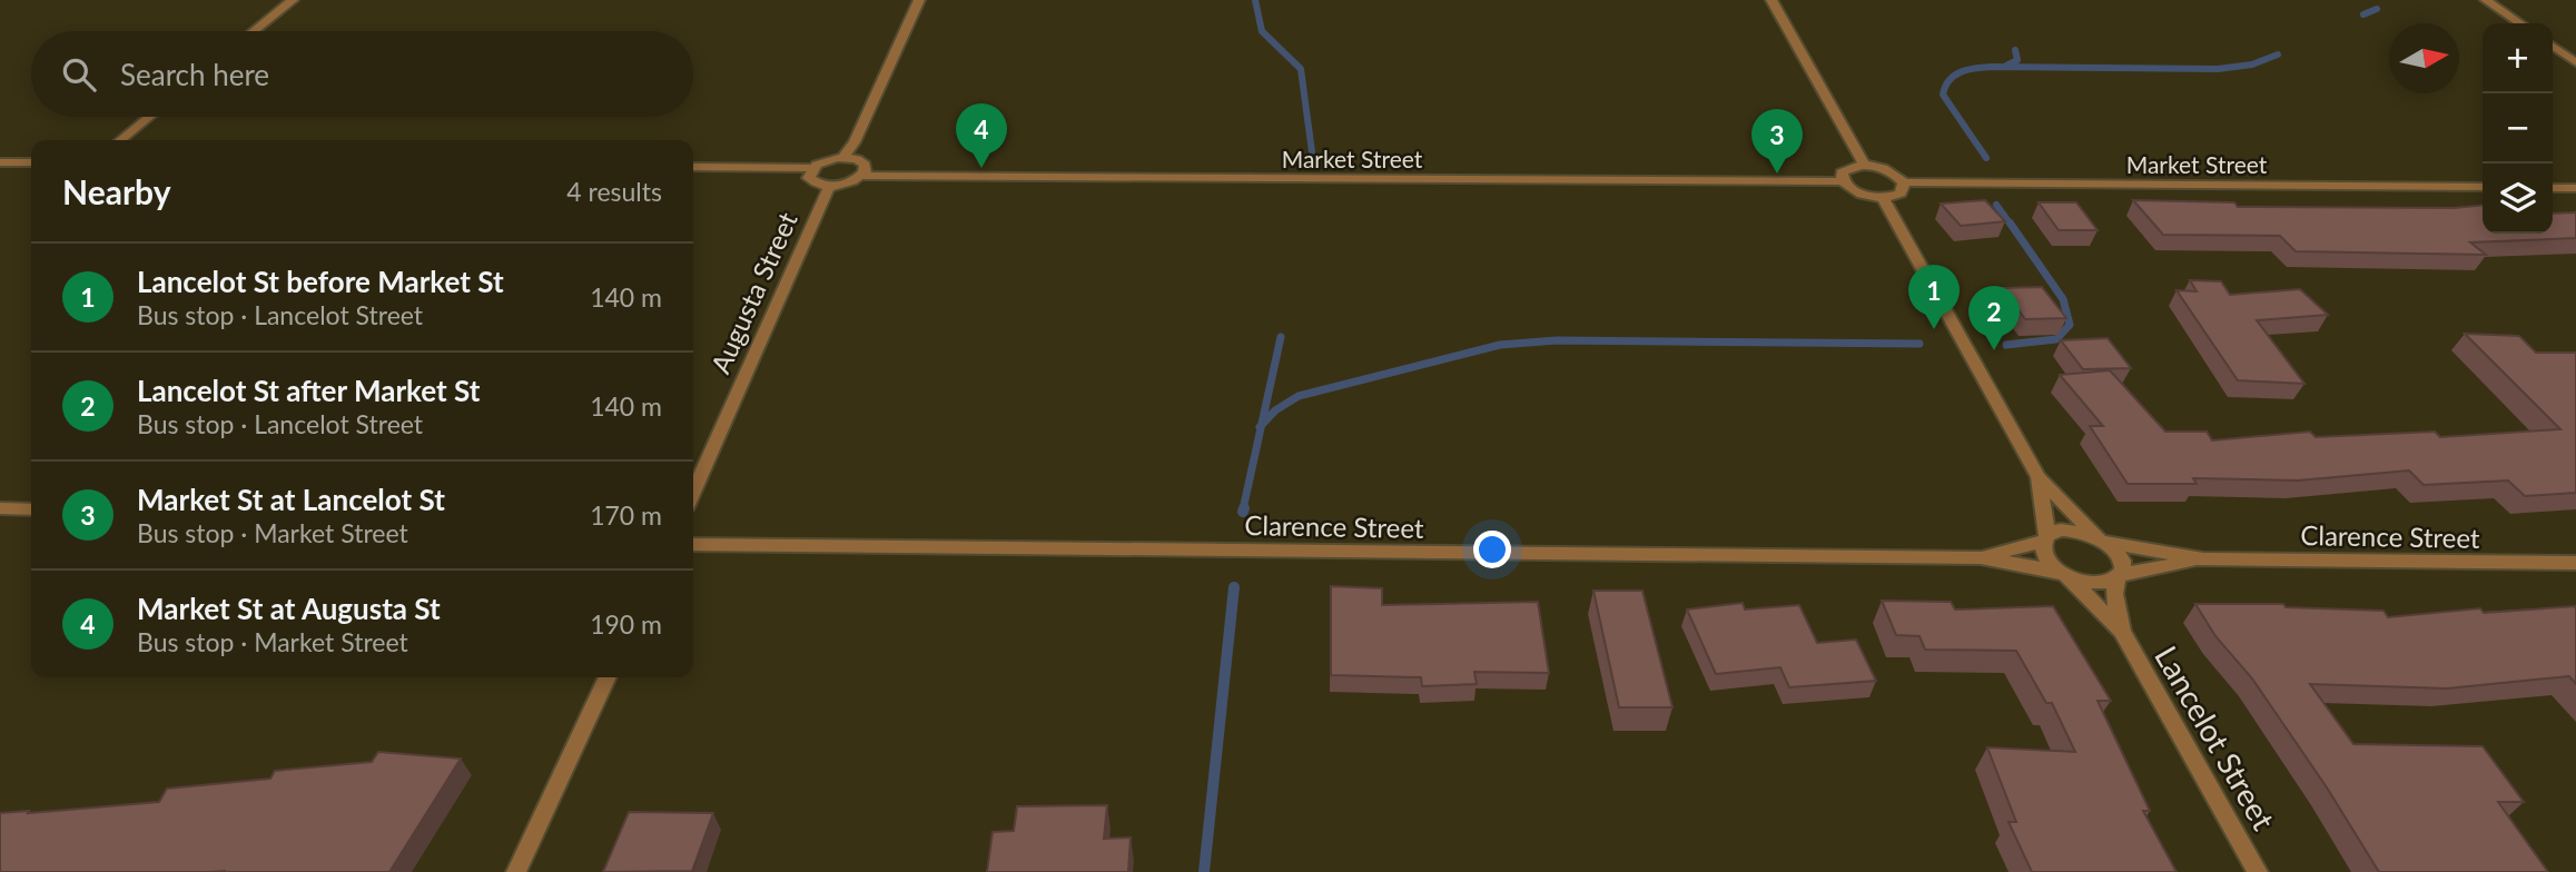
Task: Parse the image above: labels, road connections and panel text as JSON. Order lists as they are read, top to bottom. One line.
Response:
{"streets":{"street":["Market Street","Augusta Street","Clarence Street","Lancelot Street"]},"crossings":[["Market Street","Augusta Street"],["Clarence Street","Lancelot Street"]],"north":"right","page":{"map_buttons":["+","−"],"search":"Search here","pins":["4","3","1","2"],"heading":["Nearby","4 results"],"list":[{"mark":"1","name":"Lancelot St before Market St","note":"Bus stop · Lancelot Street","value":"140 m"},{"mark":"2","name":"Lancelot St after Market St","note":"Bus stop · Lancelot Street","value":"140 m"},{"mark":"3","name":"Market St at Lancelot St","note":"Bus stop · Market Street","value":"170 m"},{"mark":"4","name":"Market St at Augusta St","note":"Bus stop · Market Street","value":"190 m"}]}}
